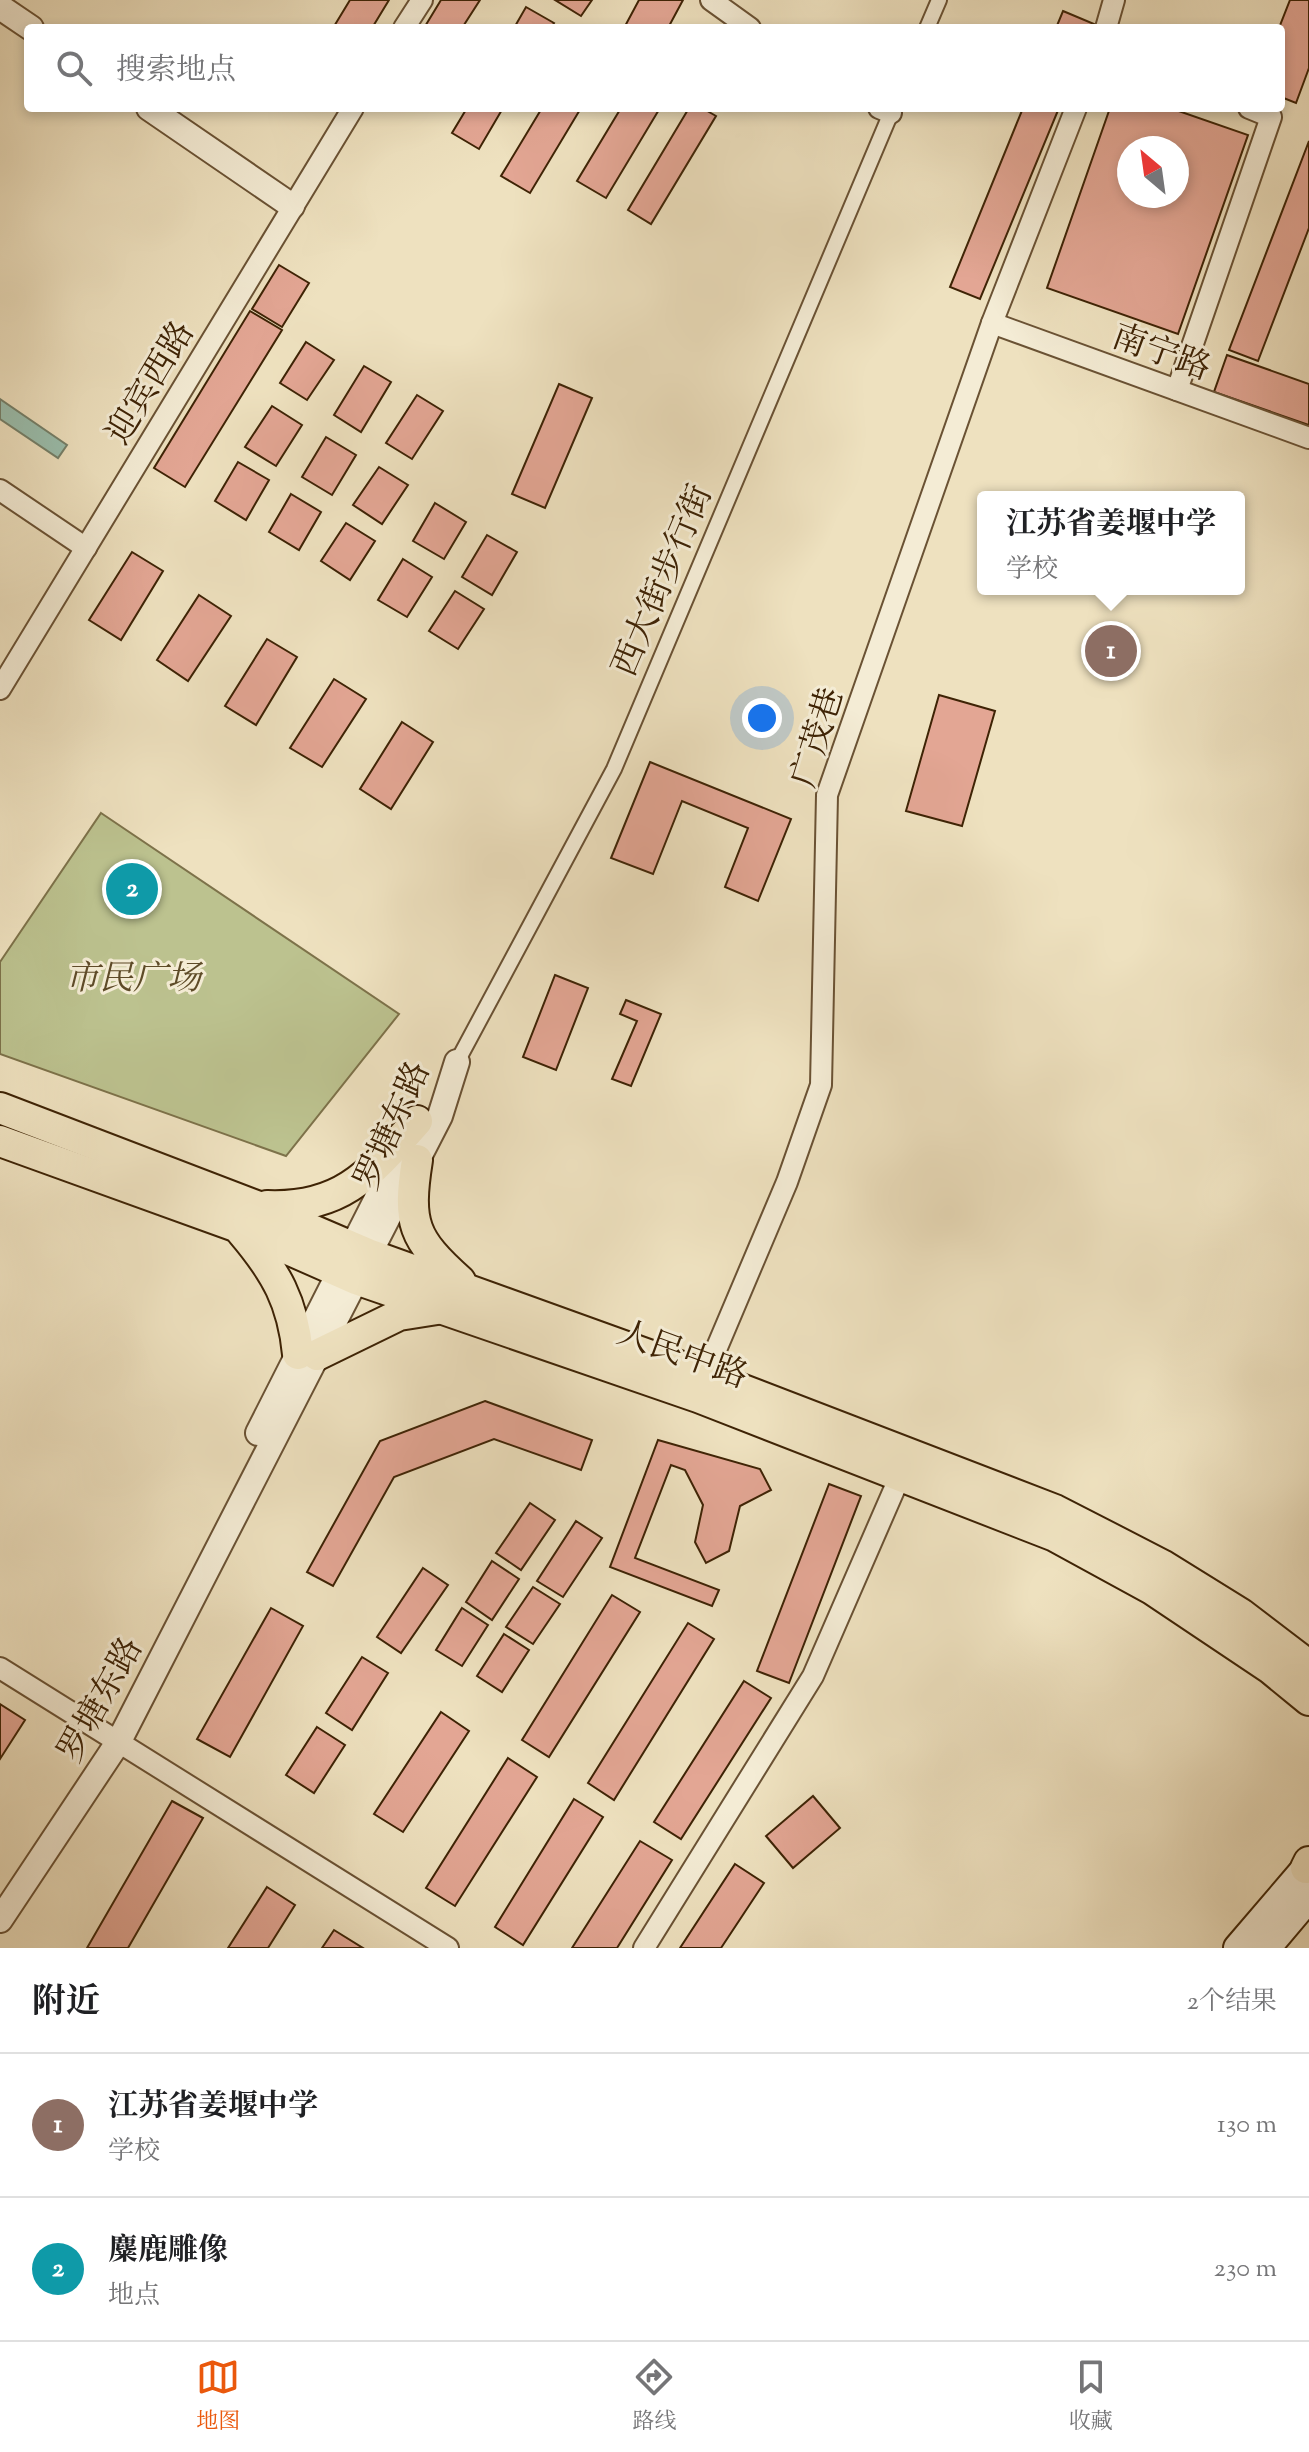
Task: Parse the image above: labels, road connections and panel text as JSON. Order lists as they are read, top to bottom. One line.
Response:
{"streets":{"main road":["人民中路"],"street":["南宁路","迎宾西路","西大街步行街","广茂巷","罗塘东路"]},"crossings":[["南宁路","广茂巷"],["西大街步行街","罗塘东路"],["广茂巷","人民中路"],["罗塘东路","人民中路"]],"parks":["市民广场"],"north":"top left","page":{"search":"搜索地点","popup":["江苏省姜堰中学","学校"],"pins":["1","2"],"heading":["附近","2个结果"],"list":[{"mark":"1","name":"江苏省姜堰中学","note":"学校","value":"130 m"},{"mark":"2","name":"麋鹿雕像","note":"地点","value":"230 m"}],"nav":["地图","路线","收藏"]}}
